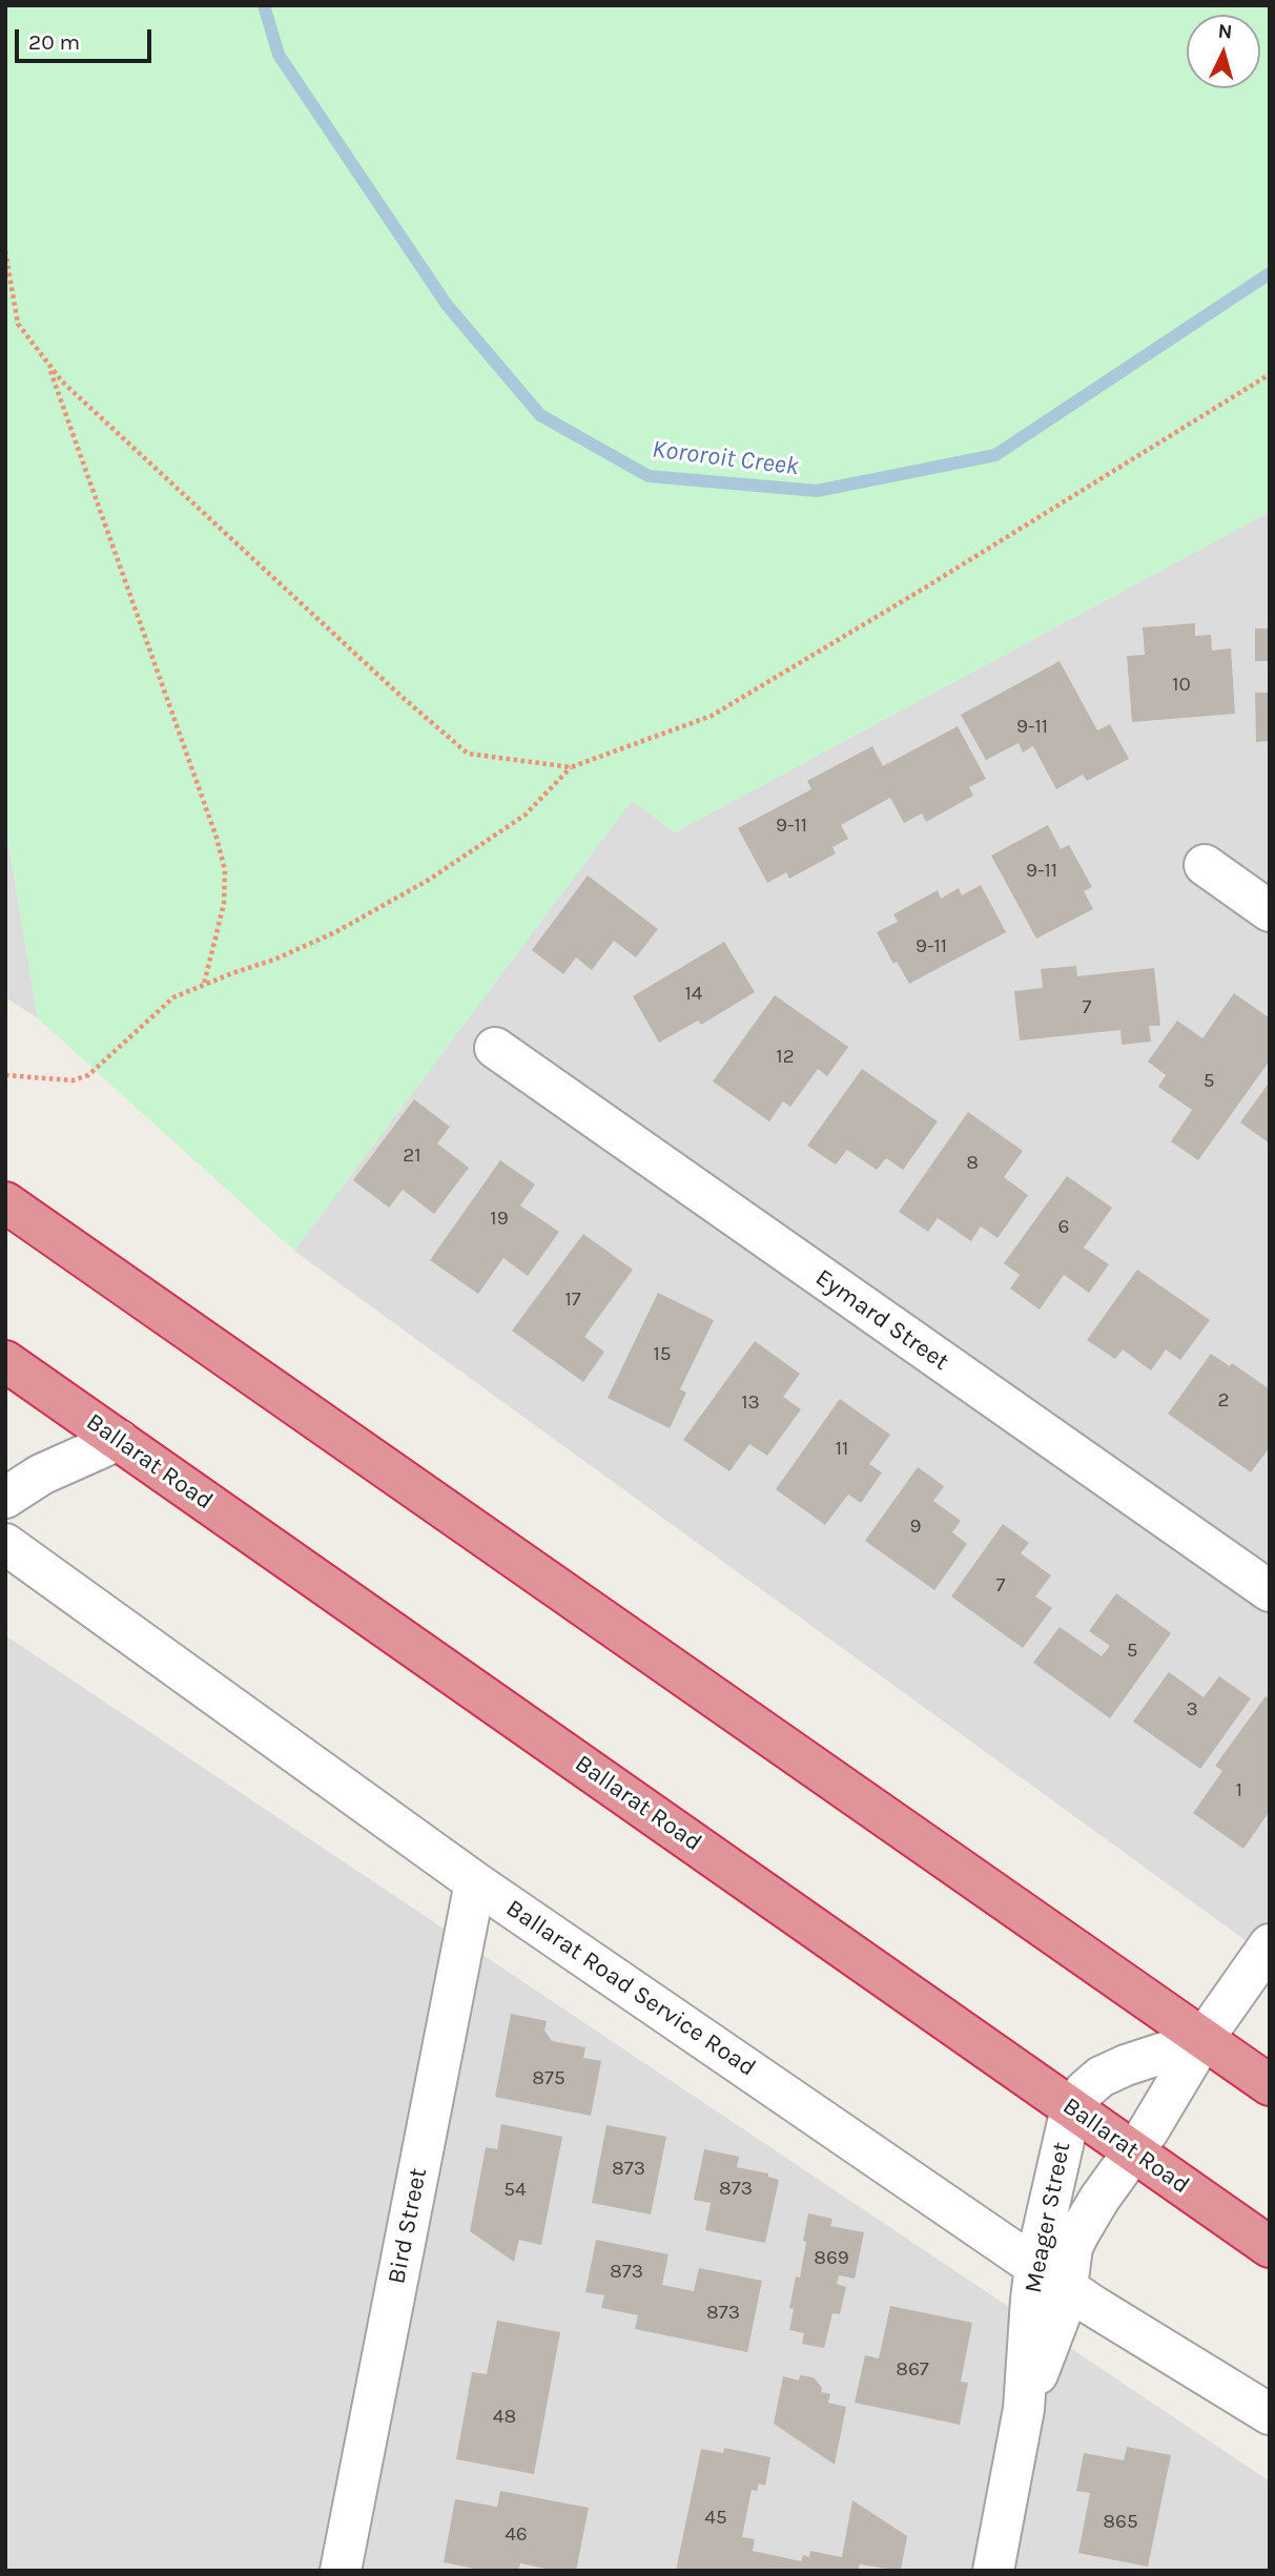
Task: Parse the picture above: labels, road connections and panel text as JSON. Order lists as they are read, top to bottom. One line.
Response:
{"streets":{"highway":["Ballarat Road"],"street":["Eymard Street","Ballarat Road Service Road","Meager Street","Bird Street"]},"crossings":[["Ballarat Road","Meager Street"],["Ballarat Road Service Road","Meager Street"],["Ballarat Road Service Road","Bird Street"]],"water":["Kororoit Creek"],"house_numbers":["10","9-11","9-11","9-11","9-11","14","7","12","5","21","8","19","6","17","15","2","13","11","9","7","5","3","1","875","873","873","54","869","873","873","867","48","45","865","46"],"scale_bar":"20 m","north":"top"}
